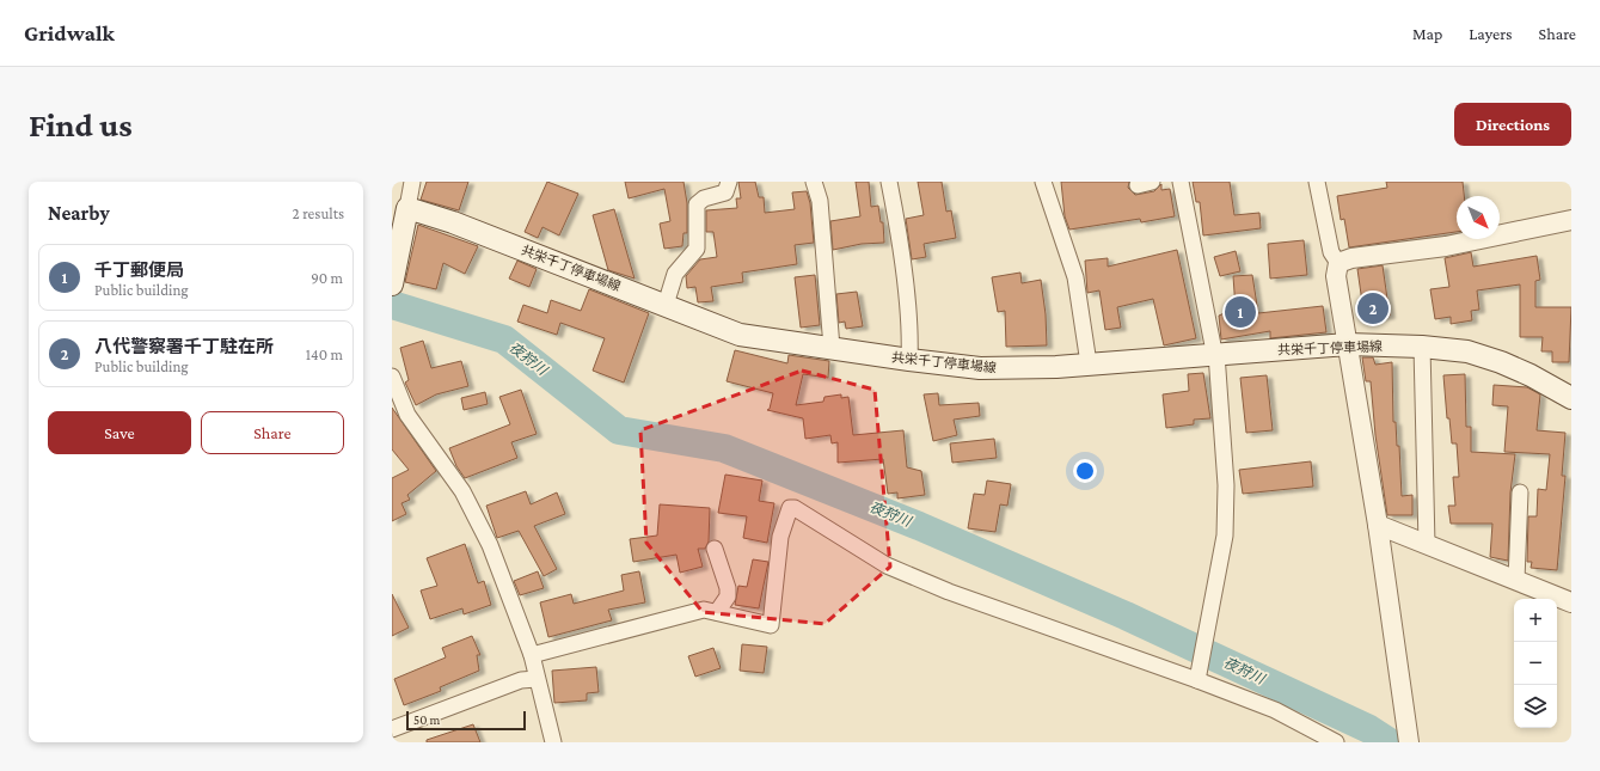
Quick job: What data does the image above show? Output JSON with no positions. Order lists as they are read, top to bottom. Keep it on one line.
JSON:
{"streets":{"main road":["共栄千丁停車場線"]},"water":["夜狩川"],"scale_bar":"50 m","north":"bottom right","page":{"header":"Gridwalk","nav":["Map","Layers","Share"],"buttons":["Directions",["Save","Share"]],"title":"Find us","heading":["Nearby","2 results"],"list":[{"mark":"1","name":"千丁郵便局","note":"Public building","value":"90 m"},{"mark":"2","name":"八代警察署千丁駐在所","note":"Public building","value":"140 m"}],"pins":["2","1"],"map_buttons":["+","−"],"scale":"50 m"}}
